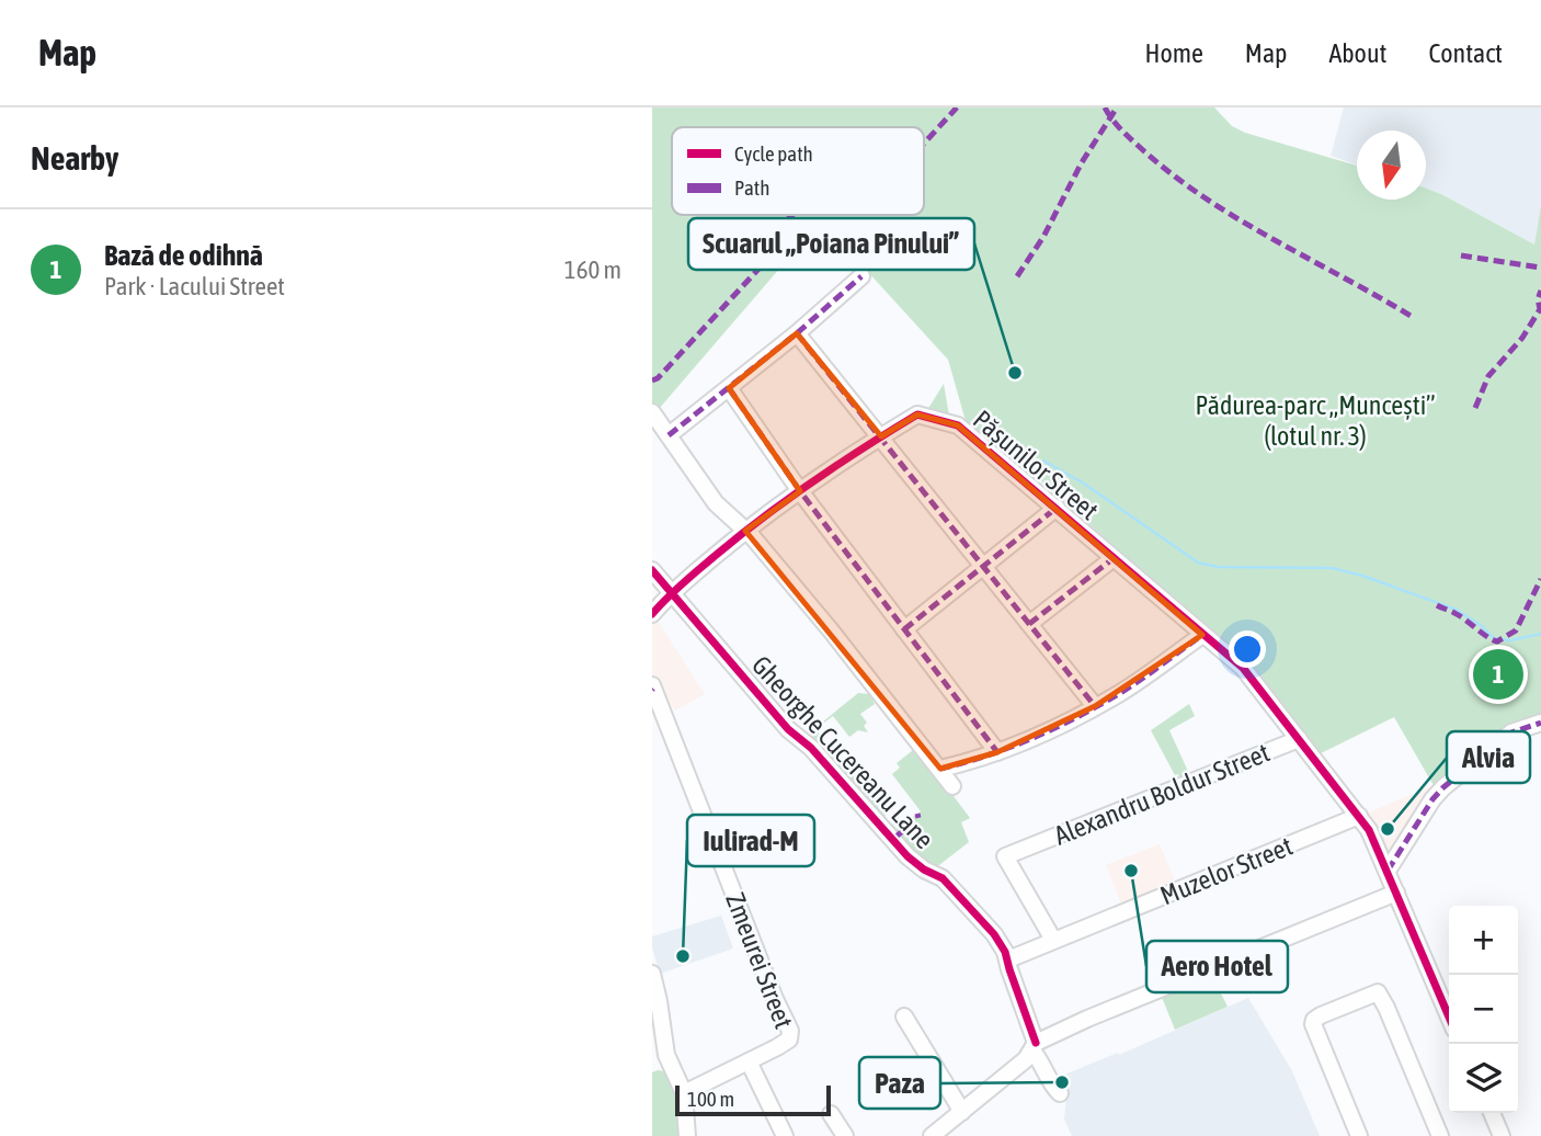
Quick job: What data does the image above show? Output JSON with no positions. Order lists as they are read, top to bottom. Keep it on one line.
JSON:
{"streets":{"street":["Pășunilor Street","Gheorghe Cucereanu Lane","Alexandru Boldur Street","Muzelor Street","Zmeurei Street"]},"crossings":[["Pășunilor Street","Gheorghe Cucereanu Lane"],["Pășunilor Street","Alexandru Boldur Street"],["Pășunilor Street","Muzelor Street"],["Gheorghe Cucereanu Lane","Muzelor Street"],["Alexandru Boldur Street","Muzelor Street"]],"parks":["Pădurea-parc „Muncești” (lotul nr. 3)"],"places":["Scuarul „Poiana Pinului”","Alvia","Aero Hotel","Iulirad-M","Paza"],"legend":["Cycle path","Path"],"scale_bar":"100 m","north":"bottom","page":{"header":"Map","nav":["Home","Map","About","Contact"],"heading":"Nearby","list":[{"mark":"1","name":"Bază de odihnă","note":"Park · Lacului Street","value":"160 m"}],"pins":"1","map_buttons":["+","−"],"scale":"100 m"}}
